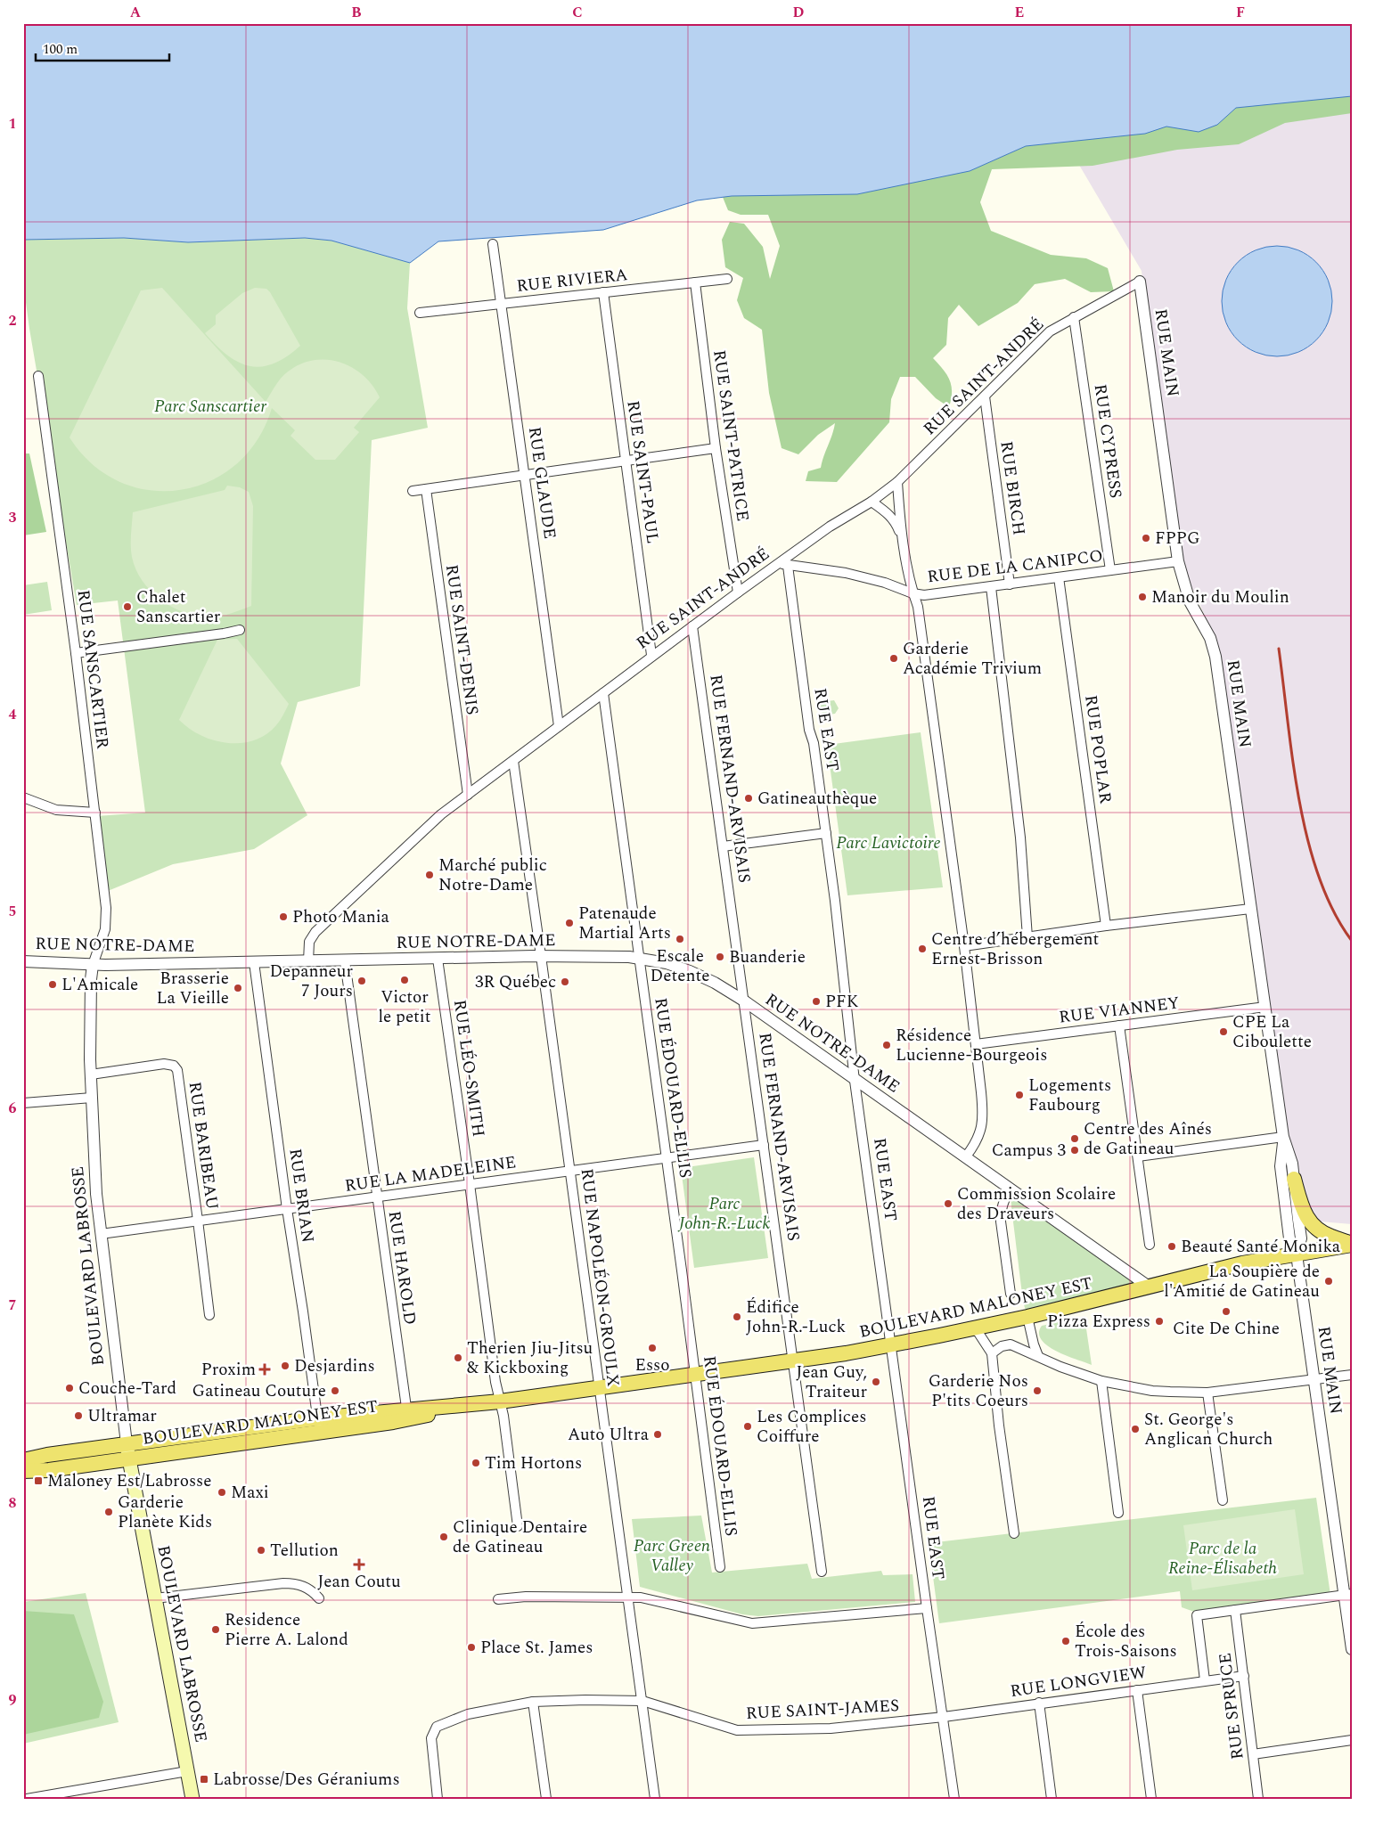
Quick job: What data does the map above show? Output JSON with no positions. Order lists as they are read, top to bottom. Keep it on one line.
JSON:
{"streets":{"main road":["BOULEVARD LABROSSE","BOULEVARD MALONEY EST"],"street":["RUE RIVIERA","RUE MAIN","RUE SAINT-ANDRÉ","RUE SAINT-PATRICE","RUE CYPRESS","RUE SAINT-PAUL","RUE GLAUDE","RUE BIRCH","RUE DE LA CANIPCO","RUE SAINT-DENIS","RUE SANSCARTIER","RUE EAST","RUE POPLAR","RUE FERNAND-ARVISAIS","RUE NOTRE-DAME","RUE VIANNEY","RUE LÉO-SMITH","RUE ÉDOUARD-ELLIS","RUE BARIBEAU","RUE LA MADELEINE","RUE BRIAN","RUE HAROLD","RUE NAPOLÉON-GROULX","RUE LONGVIEW","RUE SPRUCE","RUE SAINT-JAMES"]},"crossings":[["RUE RIVIERA","RUE SAINT-PATRICE"],["RUE RIVIERA","RUE SAINT-PAUL"],["RUE RIVIERA","RUE GLAUDE"],["RUE MAIN","RUE SAINT-ANDRÉ"],["RUE MAIN","RUE DE LA CANIPCO"],["RUE MAIN","RUE VIANNEY"],["RUE MAIN","BOULEVARD MALONEY EST"],["RUE SAINT-ANDRÉ","RUE SAINT-PATRICE"],["RUE SAINT-ANDRÉ","RUE CYPRESS"],["RUE SAINT-ANDRÉ","RUE SAINT-PAUL"],["RUE SAINT-ANDRÉ","RUE GLAUDE"],["RUE SAINT-ANDRÉ","RUE BIRCH"],["RUE SAINT-ANDRÉ","RUE DE LA CANIPCO"],["RUE SAINT-ANDRÉ","RUE SAINT-DENIS"],["RUE SAINT-ANDRÉ","RUE EAST"],["RUE SAINT-ANDRÉ","RUE FERNAND-ARVISAIS"],["RUE SAINT-ANDRÉ","RUE NOTRE-DAME"],["RUE SAINT-ANDRÉ","RUE ÉDOUARD-ELLIS"],["RUE SAINT-ANDRÉ","RUE NAPOLÉON-GROULX"],["RUE CYPRESS","RUE DE LA CANIPCO"],["RUE BIRCH","RUE DE LA CANIPCO"],["RUE DE LA CANIPCO","RUE EAST"],["RUE DE LA CANIPCO","RUE POPLAR"],["RUE SANSCARTIER","RUE NOTRE-DAME"],["RUE SANSCARTIER","BOULEVARD LABROSSE"],["RUE EAST","RUE NOTRE-DAME"],["RUE EAST","BOULEVARD MALONEY EST"],["RUE EAST","RUE LONGVIEW"],["RUE EAST","RUE SAINT-JAMES"],["RUE FERNAND-ARVISAIS","RUE NOTRE-DAME"],["RUE FERNAND-ARVISAIS","RUE LA MADELEINE"],["RUE FERNAND-ARVISAIS","BOULEVARD MALONEY EST"],["RUE NOTRE-DAME","RUE LÉO-SMITH"],["RUE NOTRE-DAME","RUE ÉDOUARD-ELLIS"],["RUE NOTRE-DAME","RUE BRIAN"],["RUE NOTRE-DAME","BOULEVARD LABROSSE"],["RUE NOTRE-DAME","RUE HAROLD"],["RUE NOTRE-DAME","RUE NAPOLÉON-GROULX"],["RUE NOTRE-DAME","BOULEVARD MALONEY EST"],["RUE LÉO-SMITH","RUE LA MADELEINE"],["RUE LÉO-SMITH","BOULEVARD MALONEY EST"],["RUE ÉDOUARD-ELLIS","RUE LA MADELEINE"],["RUE ÉDOUARD-ELLIS","BOULEVARD MALONEY EST"],["RUE BARIBEAU","RUE LA MADELEINE"],["RUE BARIBEAU","BOULEVARD LABROSSE"],["RUE LA MADELEINE","RUE BRIAN"],["RUE LA MADELEINE","BOULEVARD LABROSSE"],["RUE LA MADELEINE","RUE HAROLD"],["RUE LA MADELEINE","RUE NAPOLÉON-GROULX"],["RUE BRIAN","BOULEVARD MALONEY EST"],["BOULEVARD LABROSSE","BOULEVARD MALONEY EST"],["RUE HAROLD","BOULEVARD MALONEY EST"],["RUE NAPOLÉON-GROULX","BOULEVARD MALONEY EST"],["RUE NAPOLÉON-GROULX","RUE SAINT-JAMES"],["RUE LONGVIEW","RUE SPRUCE"],["RUE LONGVIEW","RUE SAINT-JAMES"]],"parks":["Parc Sanscartier","Parc Lavictoire","Parc John-R.-Luck","Parc Green Valley","Parc de la Reine-Élisabeth"],"places":{"other":["FPPG","Manoir du Moulin","Chalet Sanscartier","Garderie Académie Trivium","Gatineauthèque","Marché public Notre-Dame","Photo Mania","Patenaude Martial Arts","Escale Detente","Centre d’hébergement Ernest-Brisson","Buanderie","Victor le petit","Depanneur 7 Jours","3R Québec","L'Amicale","Brasserie La Vieille","PFK","CPE La Ciboulette","Résidence Lucienne-Bourgeois","Logements Faubourg","Centre des Aînés de Gatineau","Campus 3","Commission Scolaire des Draveurs","Beauté Santé Monika","La Soupière de l'Amitié de Gatineau","Cite De Chine","Édifice John-R.-Luck","Pizza Express","Esso","Therien Jiu-Jitsu & Kickboxing","Desjardins","Jean Guy, Traiteur","Couche-Tard","Gatineau Couture","Garderie Nos P'tits Coeurs","Ultramar","Les Complices Coiffure","St. George's Anglican Church","Auto Ultra","Tim Hortons","Maxi","Garderie Planète Kids","Clinique Dentaire de Gatineau","Tellution","Residence Pierre A. Lalond","École des Trois-Saisons","Place St. James"],"health":["Proxim","Jean Coutu"],"transit":["Maloney Est/Labrosse","Labrosse/Des Géraniums"]},"scale_bar":"100 m","grid":{"columns":["A","B","C","D","E","F"],"rows":["1","2","3","4","5","6","7","8","9"]}}
